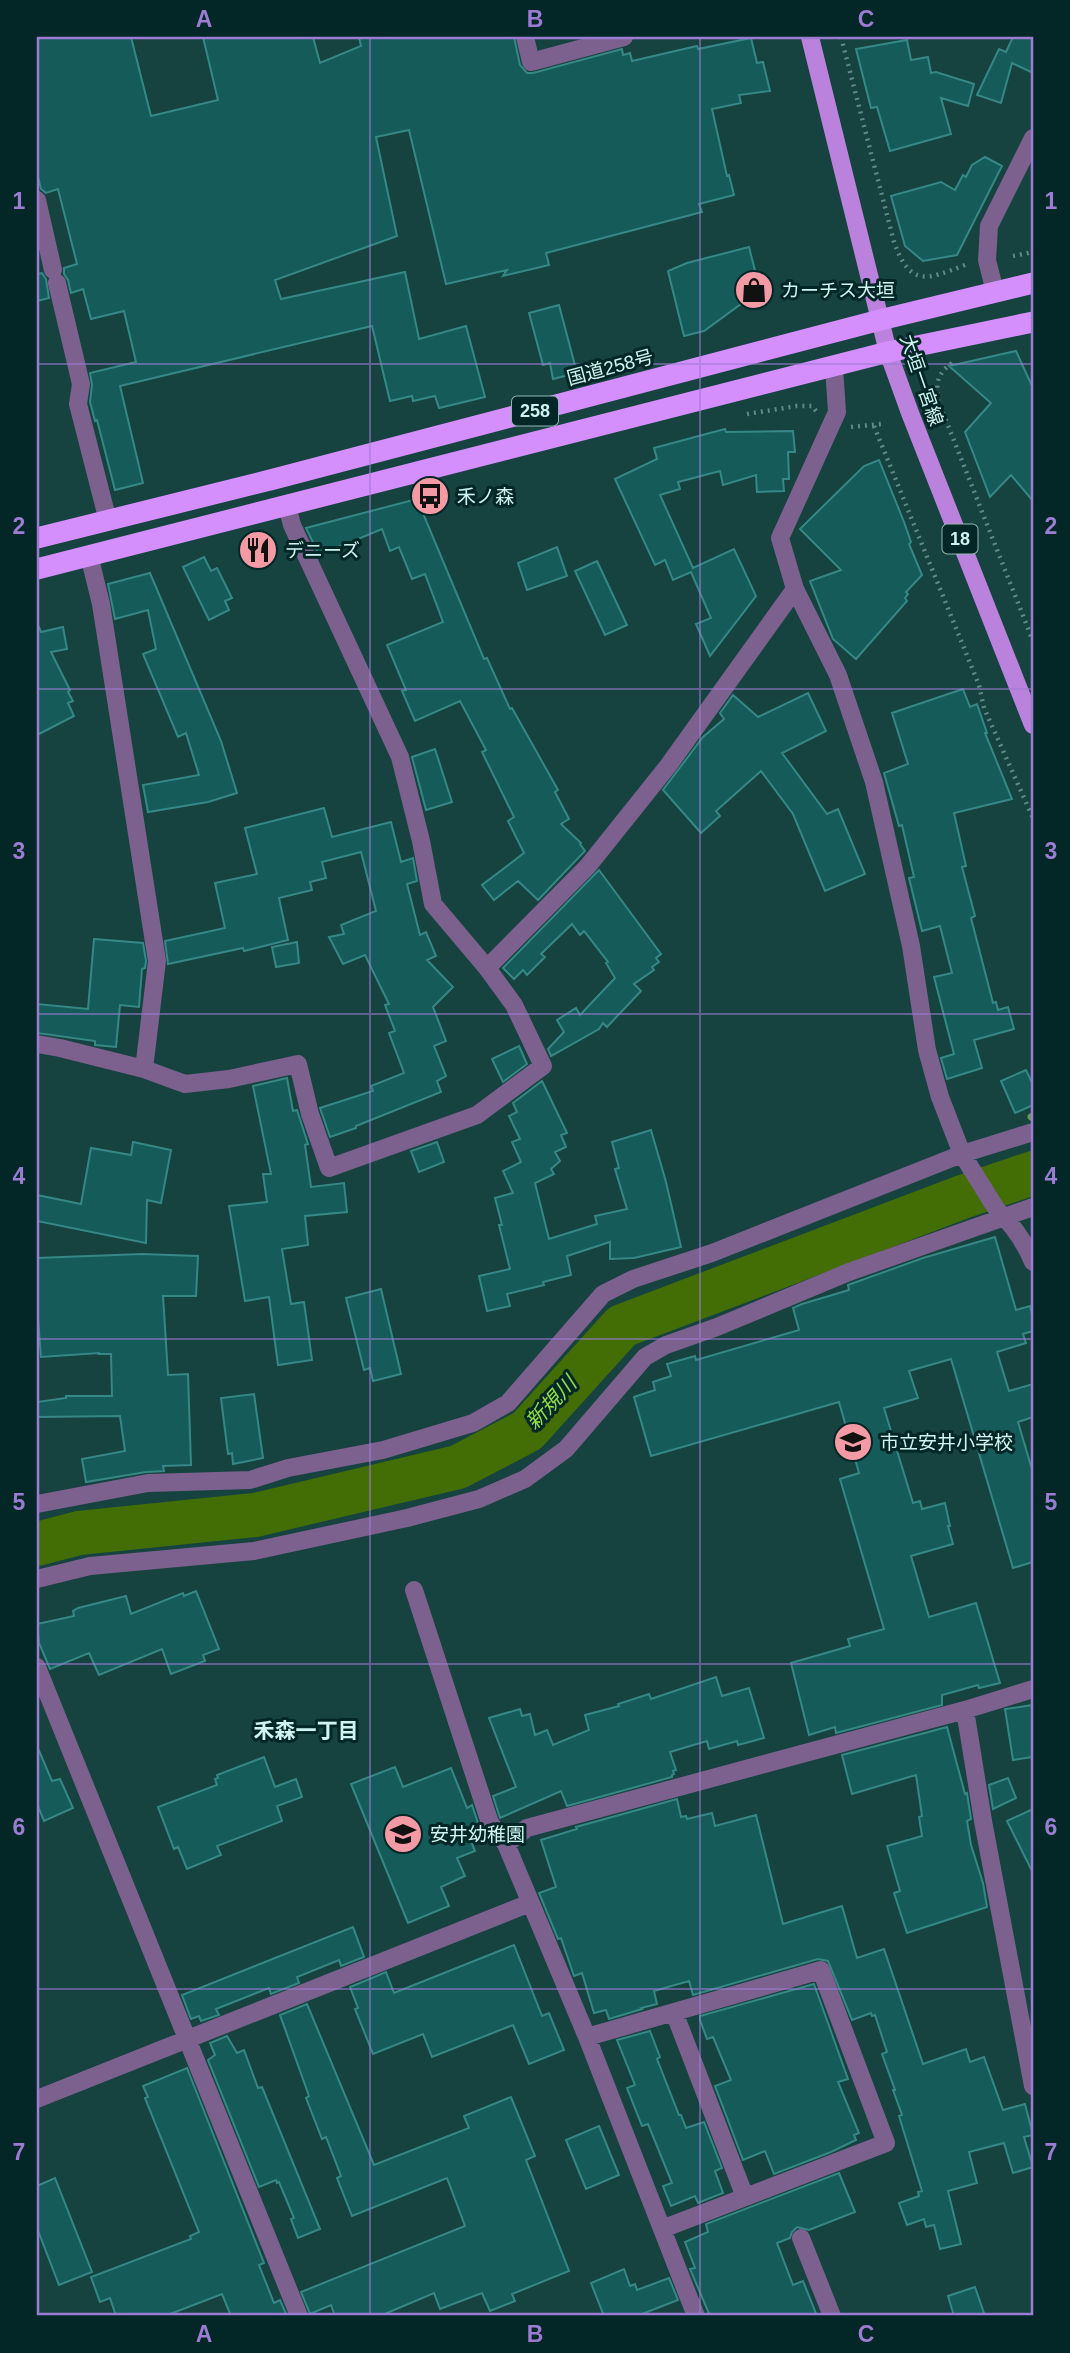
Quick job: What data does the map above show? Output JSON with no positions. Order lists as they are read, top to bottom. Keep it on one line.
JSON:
{"streets":{"highway":["国道258号","258"],"main road":["大垣一宮線","18"]},"crossings":[["国道258号","大垣一宮線"],["大垣一宮線","258"]],"districts":["禾森一丁目"],"water":["新規川"],"places":{"shop":["カーチス大垣"],"bus stop":["禾ノ森"],"restaurant":["デニーズ"],"school or university":["市立安井小学校","安井幼稚園"]},"grid":{"columns":["A","B","C"],"rows":["1","2","3","4","5","6","7"]}}
